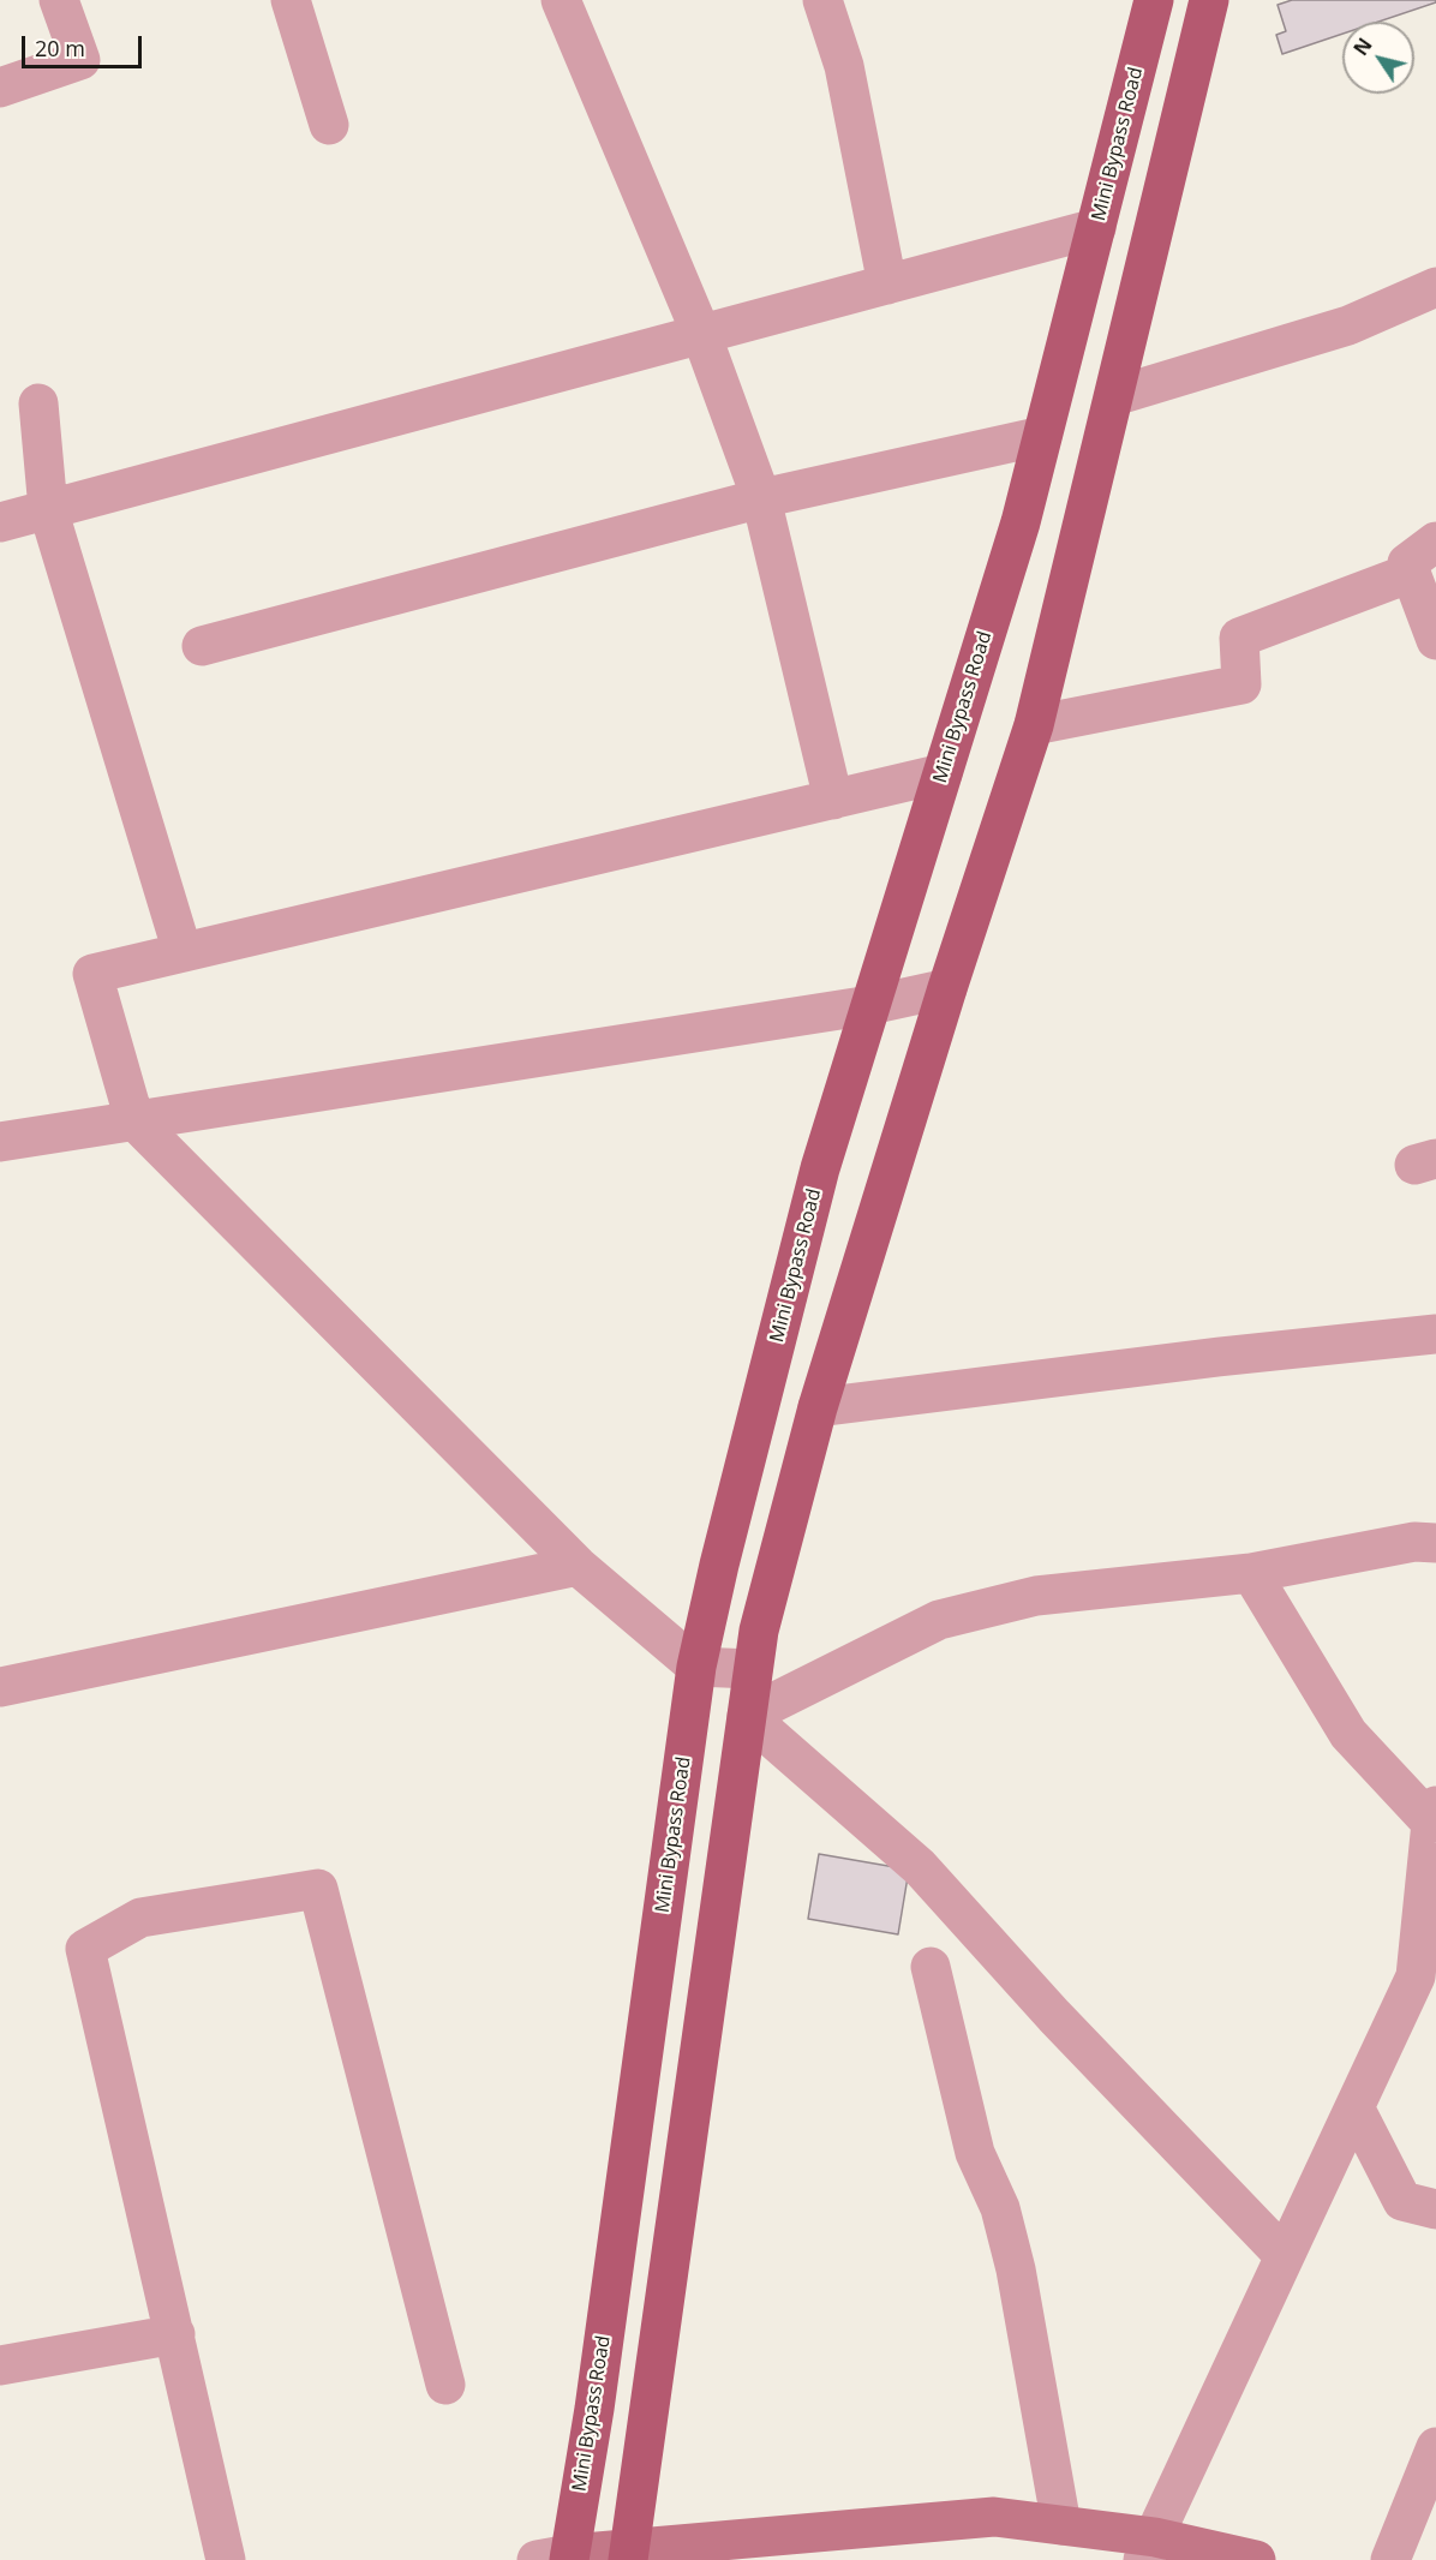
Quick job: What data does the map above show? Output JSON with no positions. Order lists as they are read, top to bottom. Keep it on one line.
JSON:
{"streets":{"main road":["Mini Bypass Road"]},"scale_bar":"20 m","north":"top left"}
